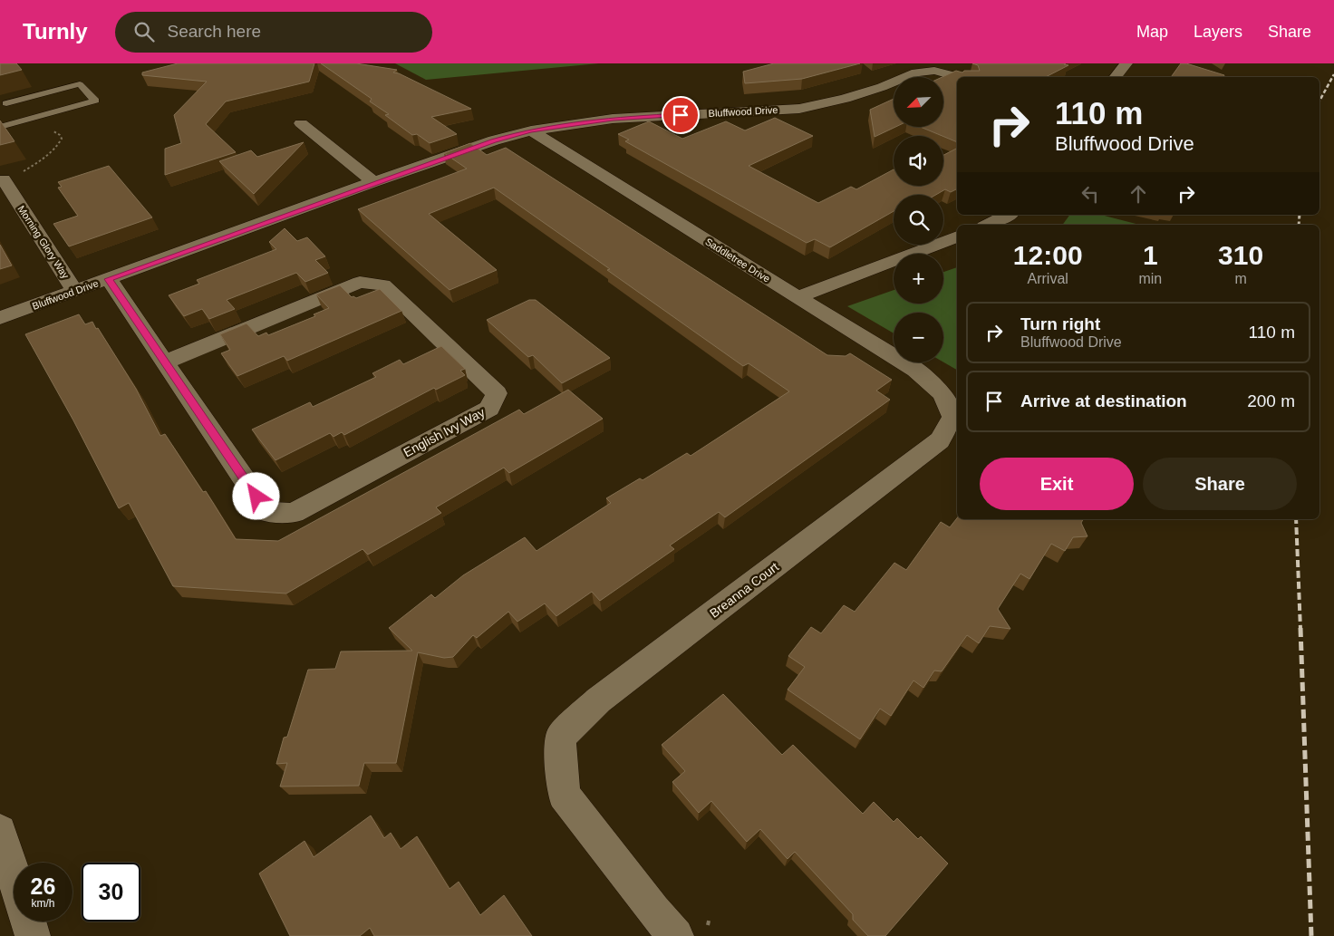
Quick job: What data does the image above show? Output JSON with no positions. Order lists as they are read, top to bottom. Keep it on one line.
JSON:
{"streets":{"street":["Bluffwood Drive","Morning Glory Way","Saddletree Drive","English Ivy Way","Breanna Court"]},"crossings":[["Bluffwood Drive","Morning Glory Way"],["Bluffwood Drive","Saddletree Drive"],["Bluffwood Drive","English Ivy Way"],["Saddletree Drive","Breanna Court"]],"north":"bottom left","page":{"header":"Turnly","search":"Search here","nav":["Map","Layers","Share"],"map_buttons":["+","−"],"turn":["110 m","Bluffwood Drive"],"eta":["12:00","Arrival","1","min","310","m"],"list":[{"name":"Turn right","note":"Bluffwood Drive","value":"110 m"},{"name":"Arrive at destination","value":"200 m"}],"buttons":["Exit","Share"],"speed":"26 km/h","limit":"30"}}
